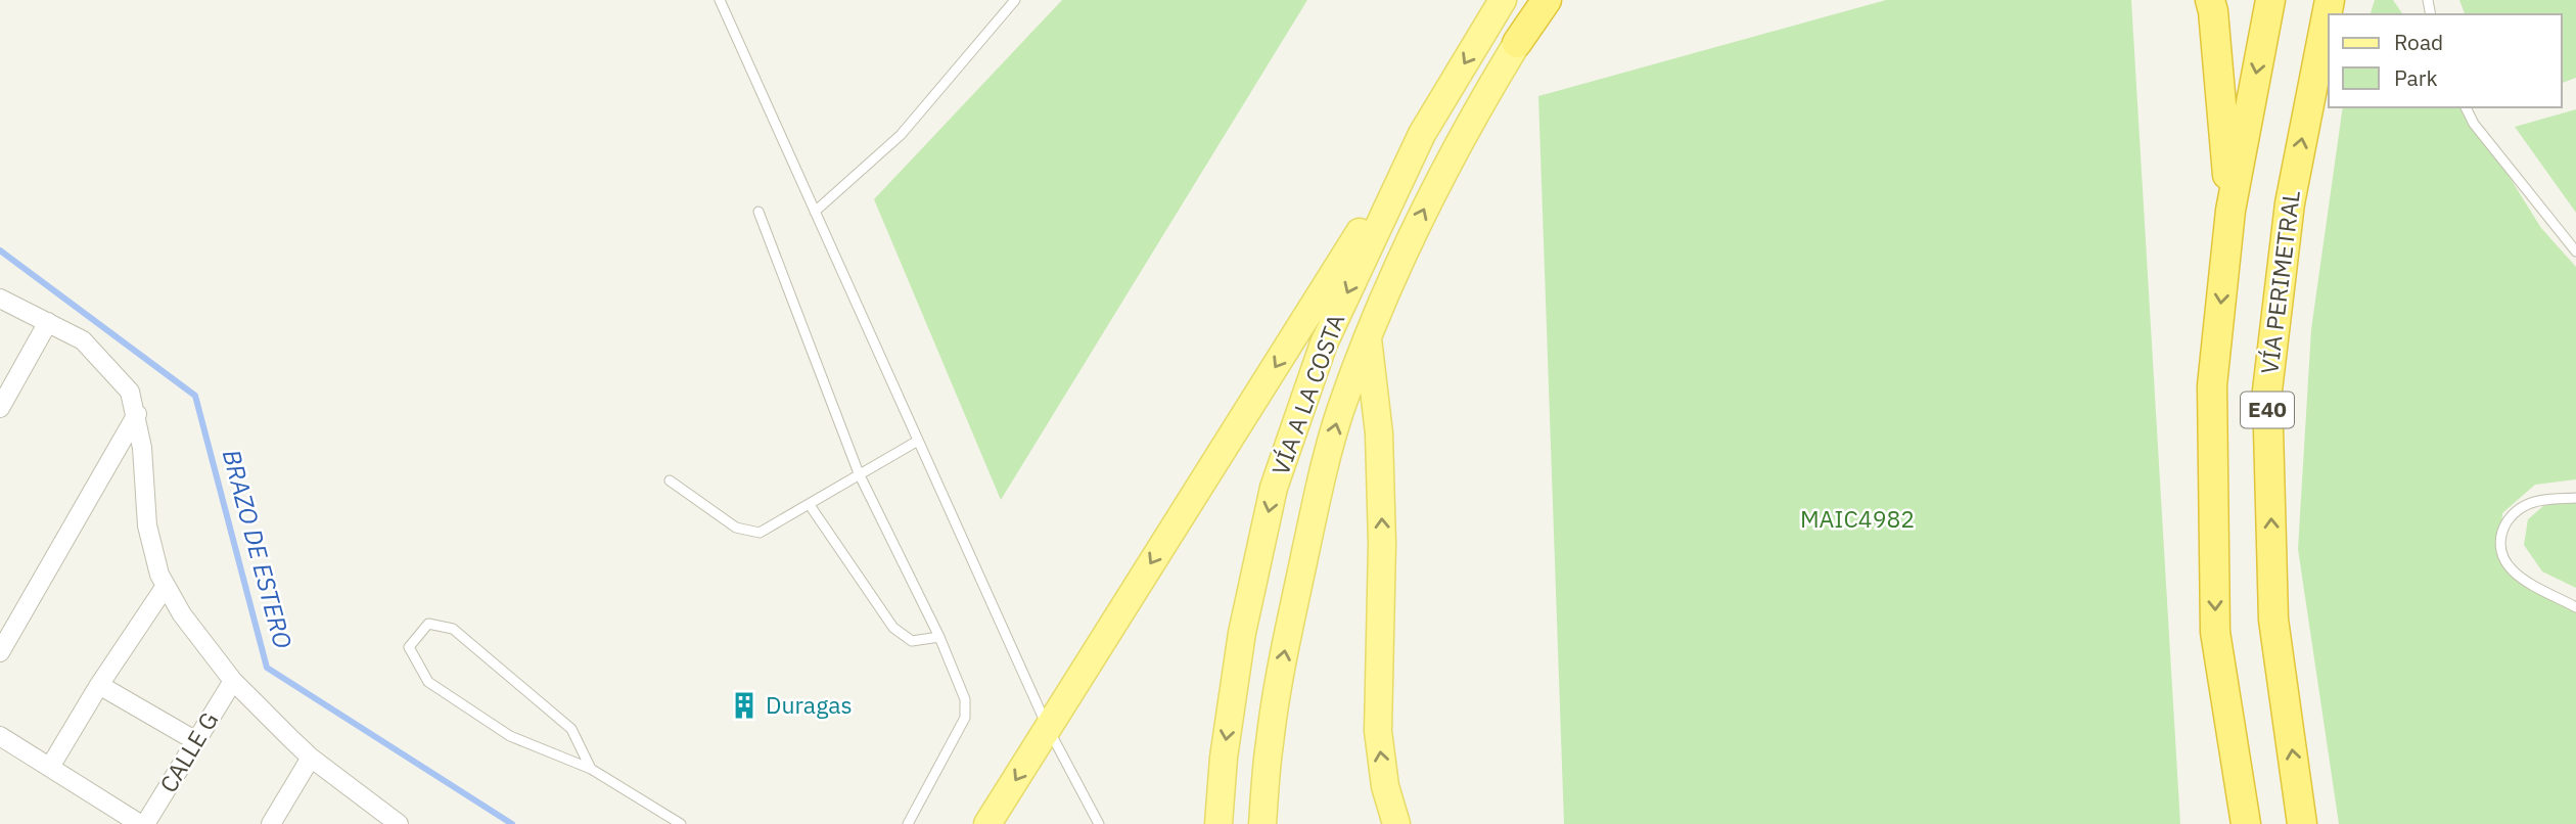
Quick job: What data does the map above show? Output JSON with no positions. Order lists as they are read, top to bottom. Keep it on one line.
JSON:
{"streets":{"highway":["VÍA PERIMETRAL","E40"],"main road":["VÍA A LA COSTA"],"street":["CALLE G"]},"water":["BRAZO DE ESTERO"],"parks":["MAIC4982"],"places":{"building":["Duragas"]},"legend":["Road","Park"]}
